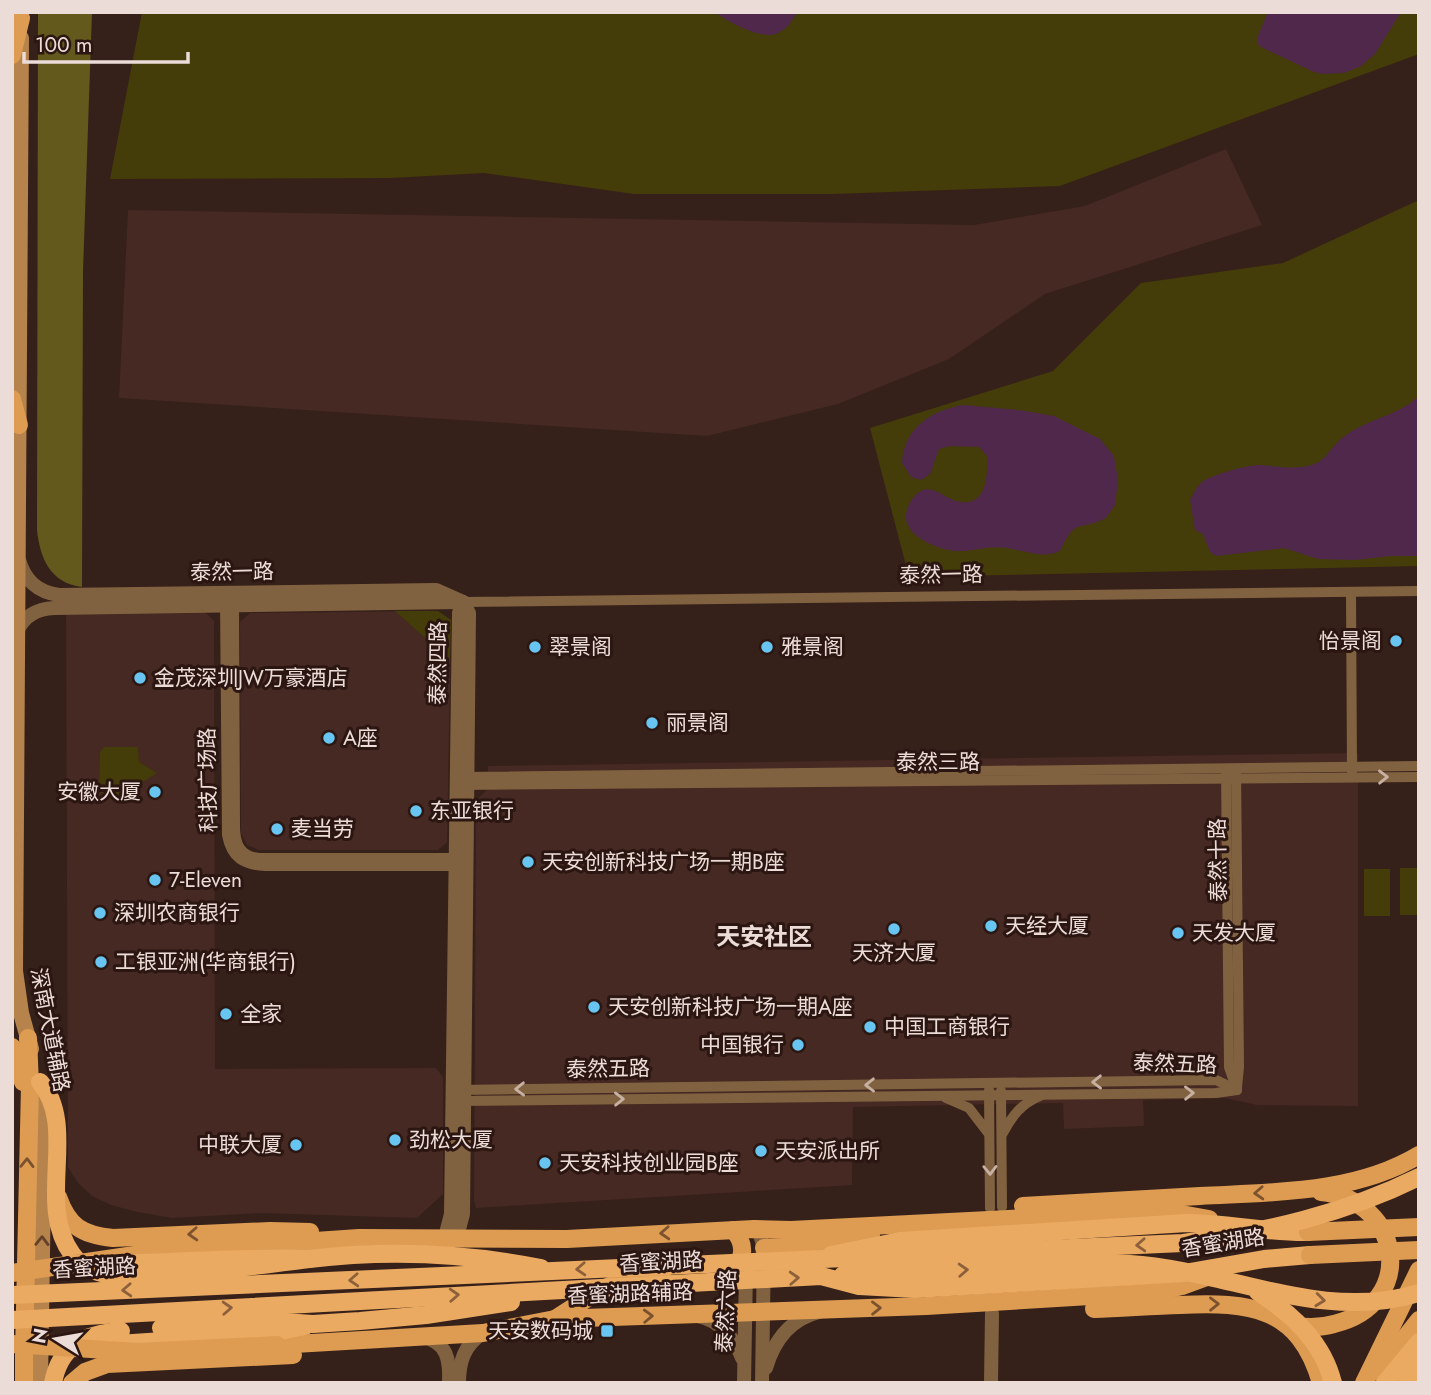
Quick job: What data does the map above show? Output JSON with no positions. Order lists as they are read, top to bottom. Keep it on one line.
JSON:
{"streets":{"highway":["香蜜湖路"],"main road":["深南大道辅路","香蜜湖路辅路"],"street":["泰然一路","泰然四路","泰然三路","科技广场路","泰然十路","泰然五路","泰然六路"]},"crossings":[["泰然一路","泰然四路"],["泰然一路","科技广场路"],["泰然一路","深南大道辅路"],["泰然四路","泰然三路"],["泰然四路","科技广场路"],["泰然四路","泰然五路"],["泰然三路","泰然十路"],["泰然十路","泰然五路"],["香蜜湖路","香蜜湖路辅路"],["香蜜湖路辅路","泰然六路"]],"districts":["天安社区"],"places":{"other":["怡景阁","翠景阁","雅景阁","金茂深圳JW万豪酒店","丽景阁","A座","安徽大厦","东亚银行","麦当劳","天安创新科技广场一期B座","7-Eleven","深圳农商银行","天经大厦","天济大厦","天发大厦","工银亚洲(华商银行)","天安创新科技广场一期A座","全家","中国工商银行","中国银行","劲松大厦","中联大厦","天安派出所","天安科技创业园B座"],"transit":["天安数码城"]},"scale_bar":"100 m","north":"left"}
